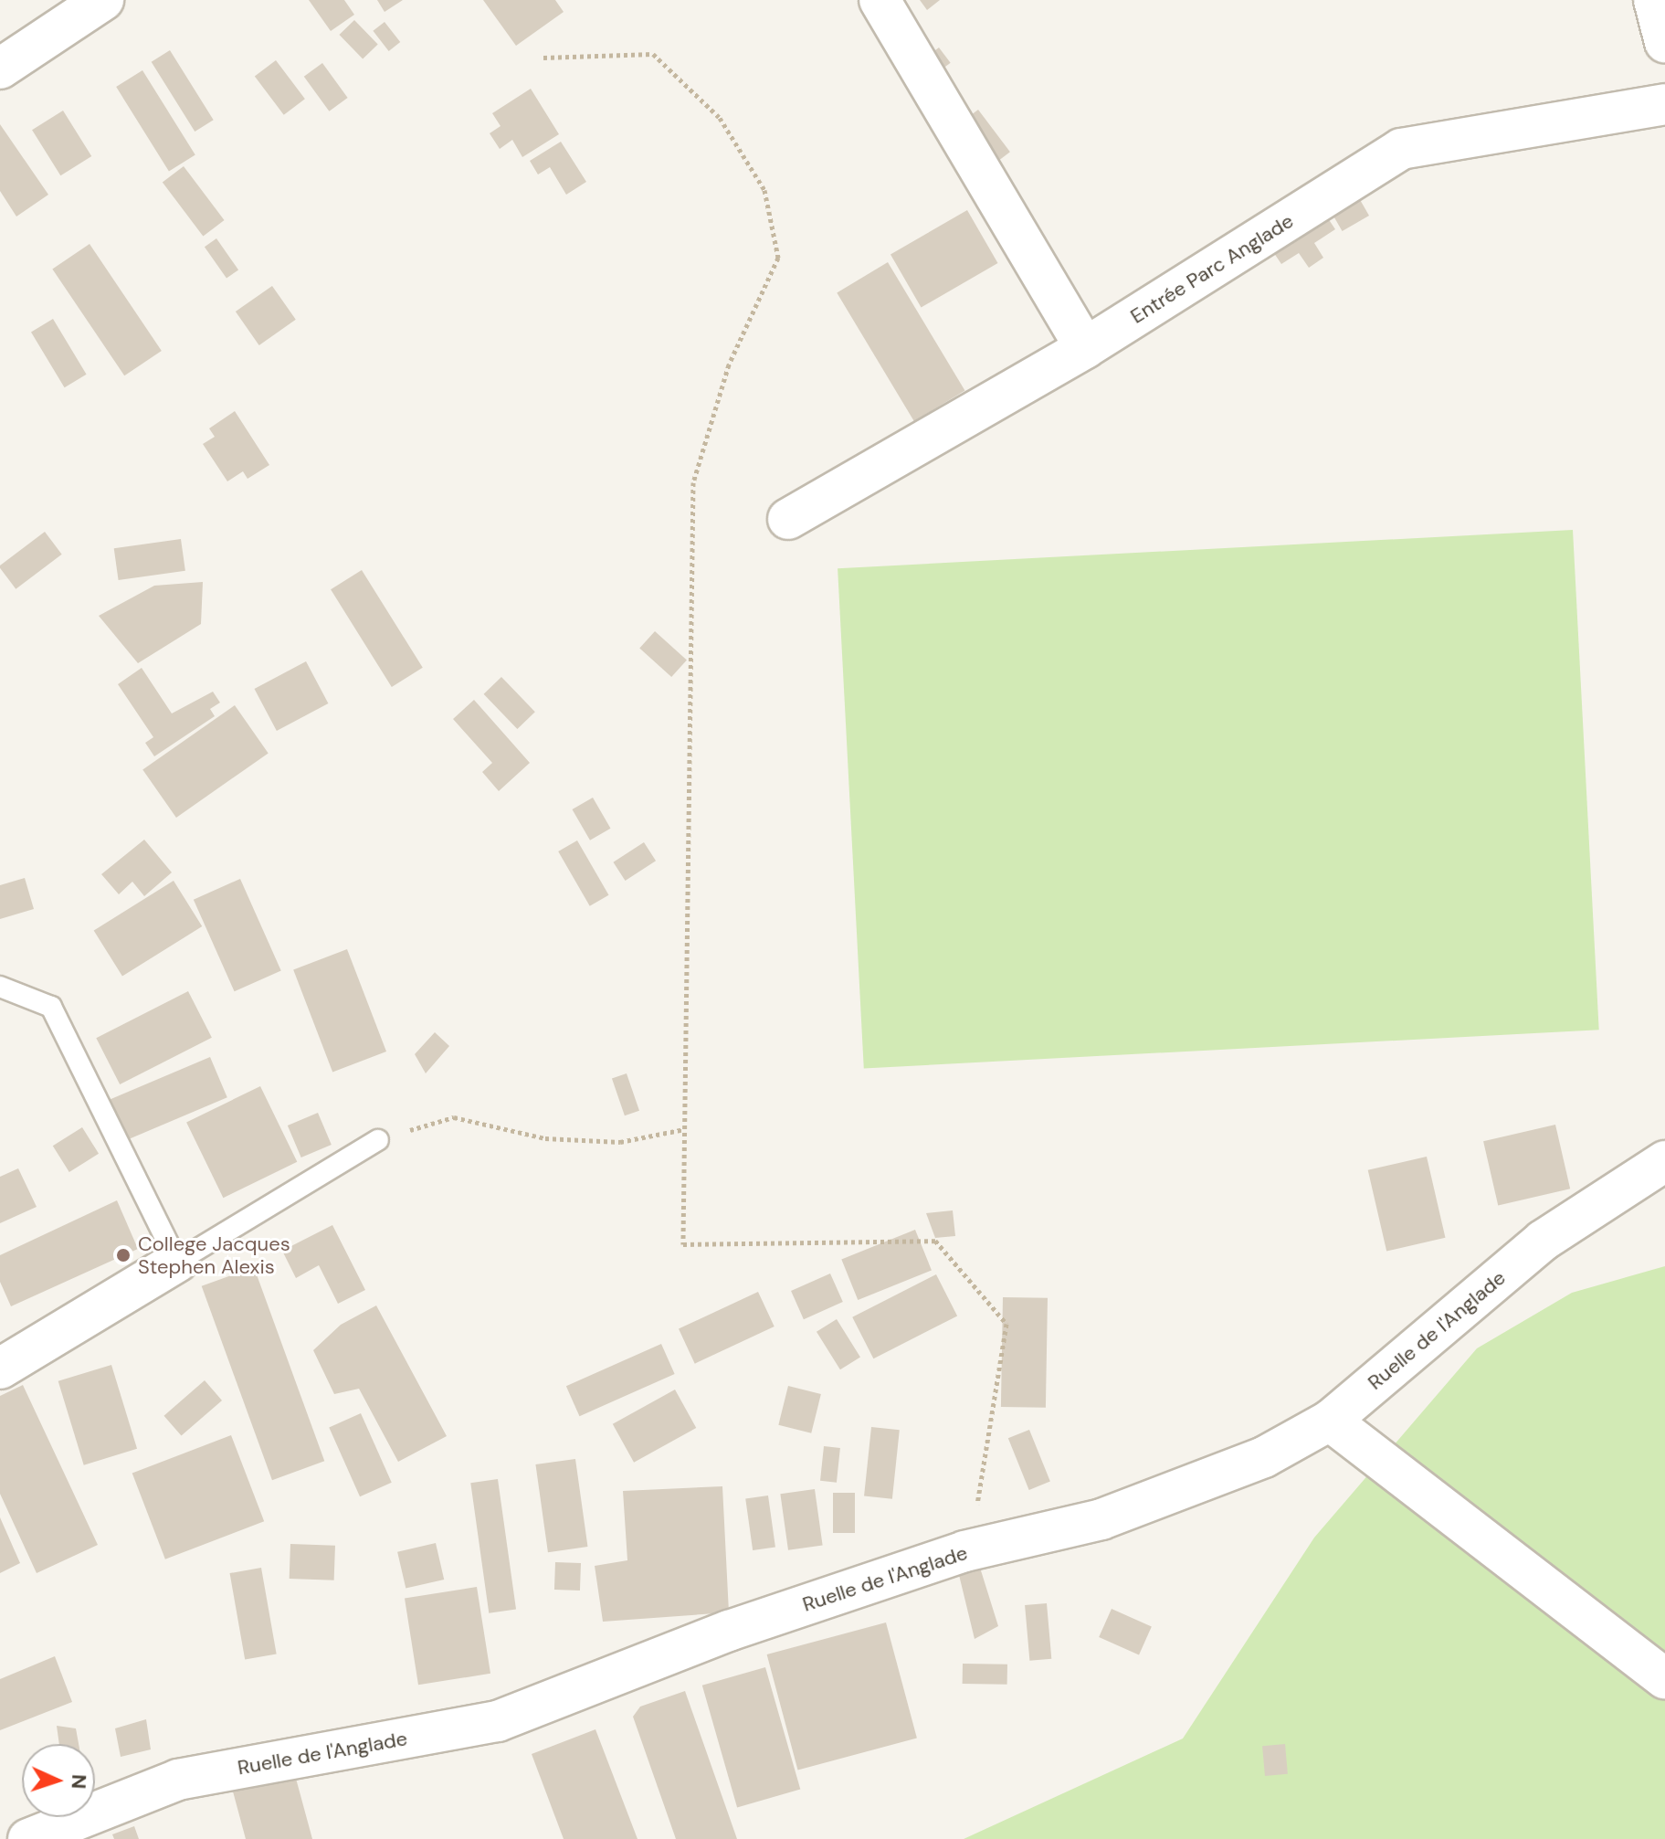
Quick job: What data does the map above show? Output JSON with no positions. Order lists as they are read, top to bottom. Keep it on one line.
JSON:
{"streets":{"street":["Entrée Parc Anglade","Ruelle de l'Anglade"]},"places":["College Jacques Stephen Alexis"],"north":"right"}
